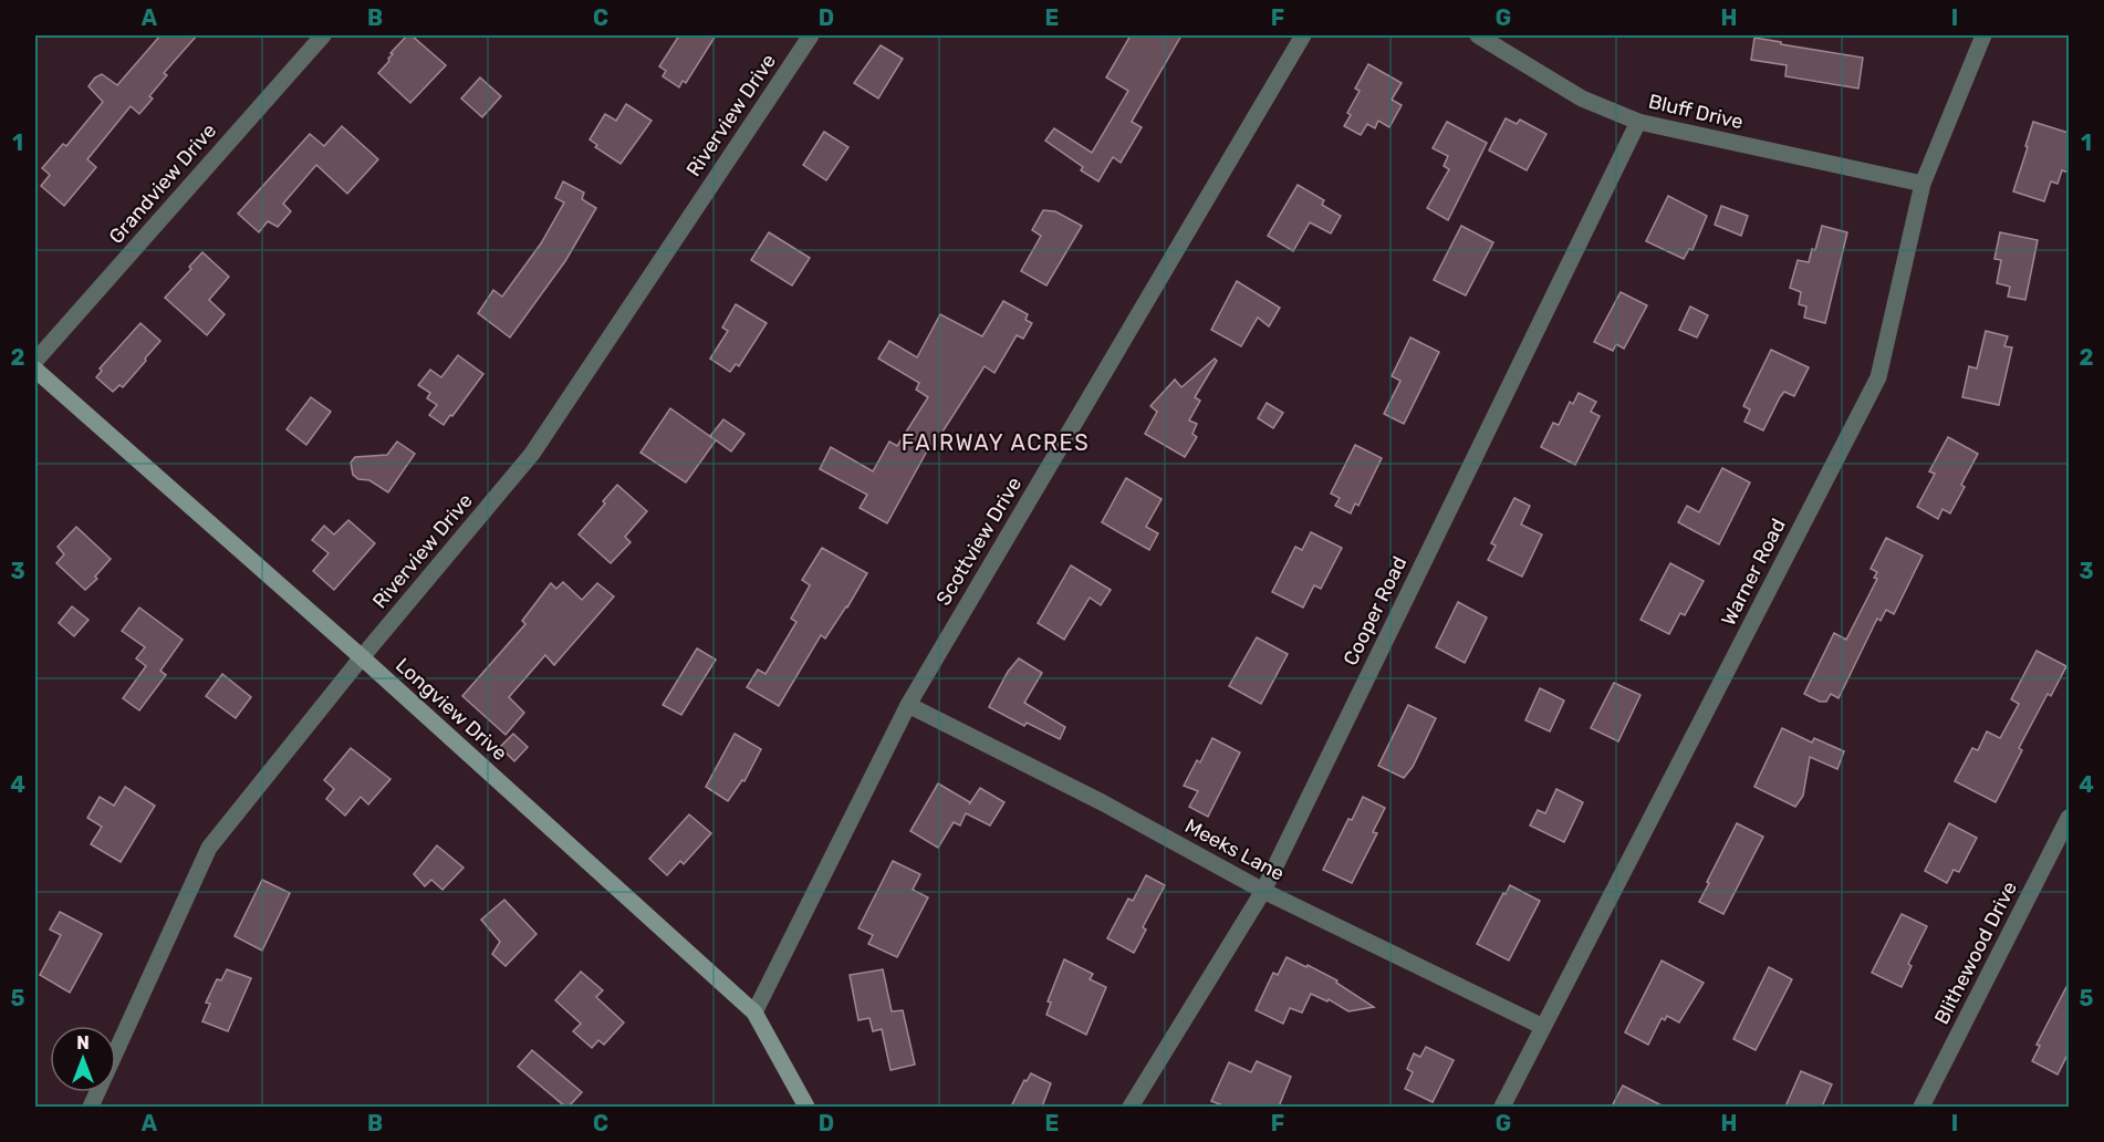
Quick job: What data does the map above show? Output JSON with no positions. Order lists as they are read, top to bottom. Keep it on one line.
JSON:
{"streets":{"street":["Bluff Drive","Riverview Drive","Grandview Drive","Scottview Drive","Warner Road","Cooper Road","Longview Drive","Meeks Lane","Blithewood Drive"]},"crossings":[["Bluff Drive","Warner Road"],["Bluff Drive","Cooper Road"],["Riverview Drive","Longview Drive"],["Scottview Drive","Longview Drive"],["Scottview Drive","Meeks Lane"],["Warner Road","Meeks Lane"],["Cooper Road","Meeks Lane"]],"districts":["FAIRWAY ACRES"],"north":"top","grid":{"columns":["A","B","C","D","E","F","G","H","I"],"rows":["1","2","3","4","5"]}}
